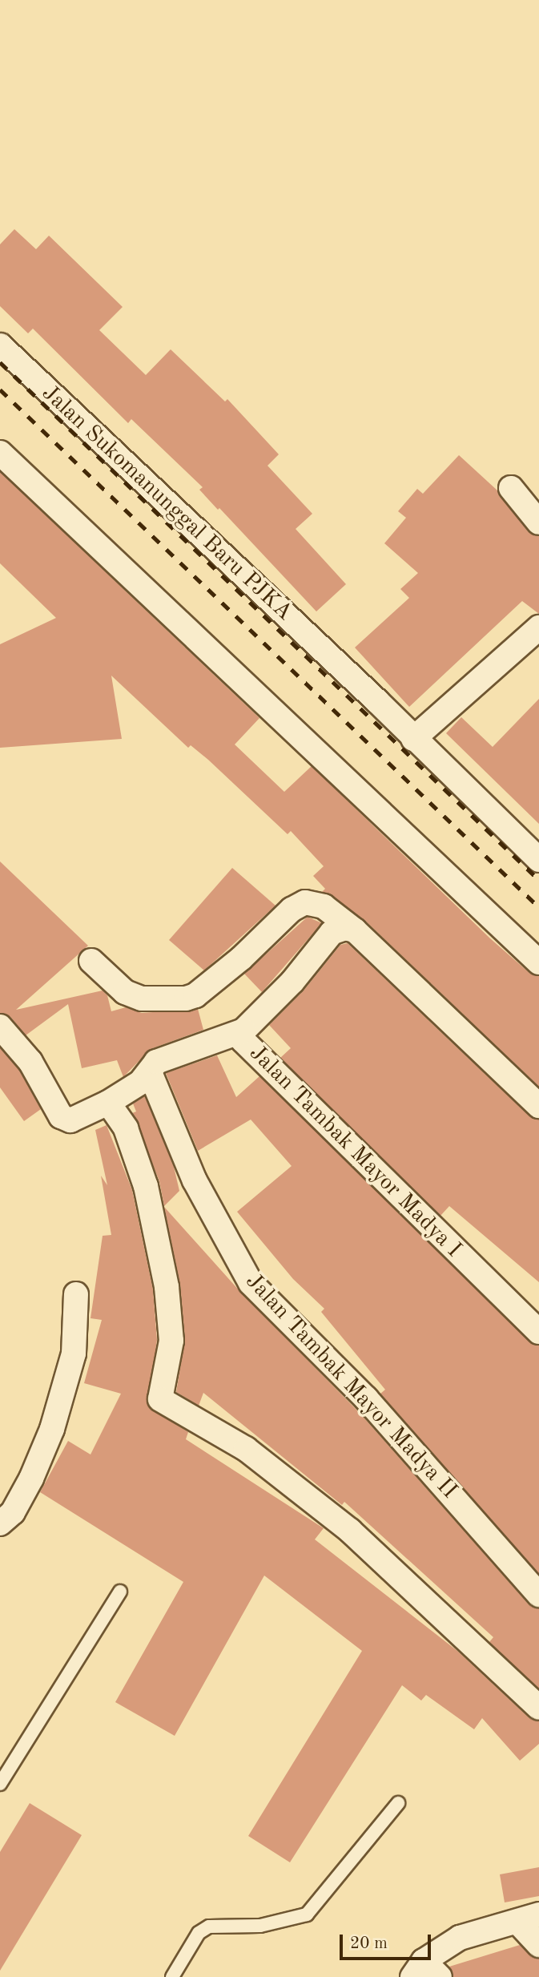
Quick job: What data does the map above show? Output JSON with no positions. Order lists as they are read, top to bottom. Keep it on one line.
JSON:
{"streets":{"street":["Jalan Sukomanunggal Baru PJKA","Jalan Tambak Mayor Madya I","Jalan Tambak Mayor Madya II"]},"scale_bar":"20 m"}
